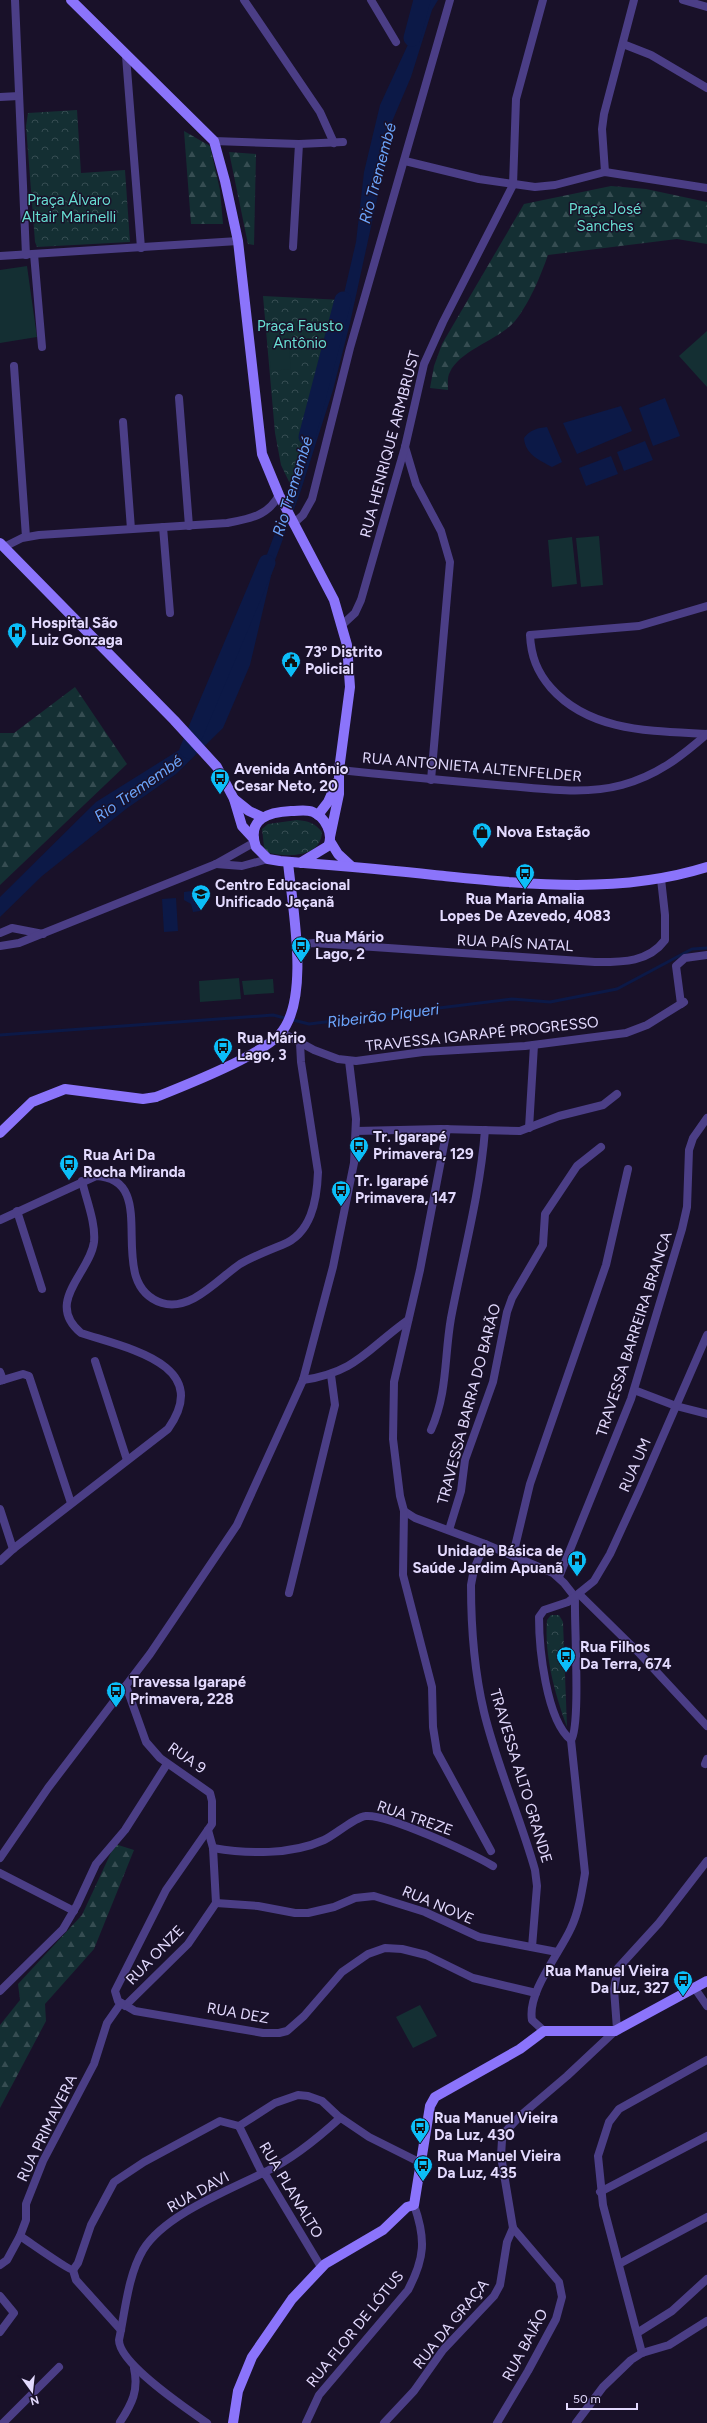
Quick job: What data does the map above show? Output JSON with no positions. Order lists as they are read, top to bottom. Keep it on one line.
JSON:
{"streets":{"street":["RUA HENRIQUE ARMBRUST","RUA ANTONIETA ALTENFELDER","RUA PAÍS NATAL","TRAVESSA IGARAPÉ PROGRESSO","TRAVESSA BARREIRA BRANCA","TRAVESSA BARRA DO BARÃO","RUA UM","RUA 9","TRAVESSA ALTO GRANDE","RUA TREZE","RUA NOVE","RUA ONZE","RUA DEZ","RUA PRIMAVERA","RUA PLANALTO","RUA DAVI","RUA DA GRAÇA","RUA FLOR DE LÓTUS","RUA BAIÃO"]},"crossings":[["TRAVESSA ALTO GRANDE","RUA NOVE"],["RUA NOVE","RUA ONZE"],["RUA ONZE","RUA DEZ"],["RUA ONZE","RUA PRIMAVERA"],["RUA DEZ","RUA PRIMAVERA"],["RUA PLANALTO","RUA DAVI"],["RUA DA GRAÇA","RUA BAIÃO"]],"water":["Rio Tremembé","Ribeirão Piqueri"],"parks":["Praça Álvaro Altair Marinelli","Praça José Sanches","Praça Fausto Antônio"],"places":{"hospital":["Hospital São Luiz Gonzaga","Unidade Básica de Saúde Jardim Apuanã"],"public building":["73º Distrito Policial"],"bus stop":["Avenida Antônio Cesar Neto, 20","Rua Maria Amalia Lopes De Azevedo, 4083","Rua Mário Lago, 2","Rua Mário Lago, 3","Tr. Igarapé Primavera, 129","Rua Ari Da Rocha Miranda","Tr. Igarapé Primavera, 147","Rua Filhos Da Terra, 674","Travessa Igarapé Primavera, 228","Rua Manuel Vieira Da Luz, 327","Rua Manuel Vieira Da Luz, 430","Rua Manuel Vieira Da Luz, 435"],"shop":["Nova Estação"],"school or university":["Centro Educacional Unificado Jaçanã"]},"scale_bar":"50 m","north":"bottom"}
